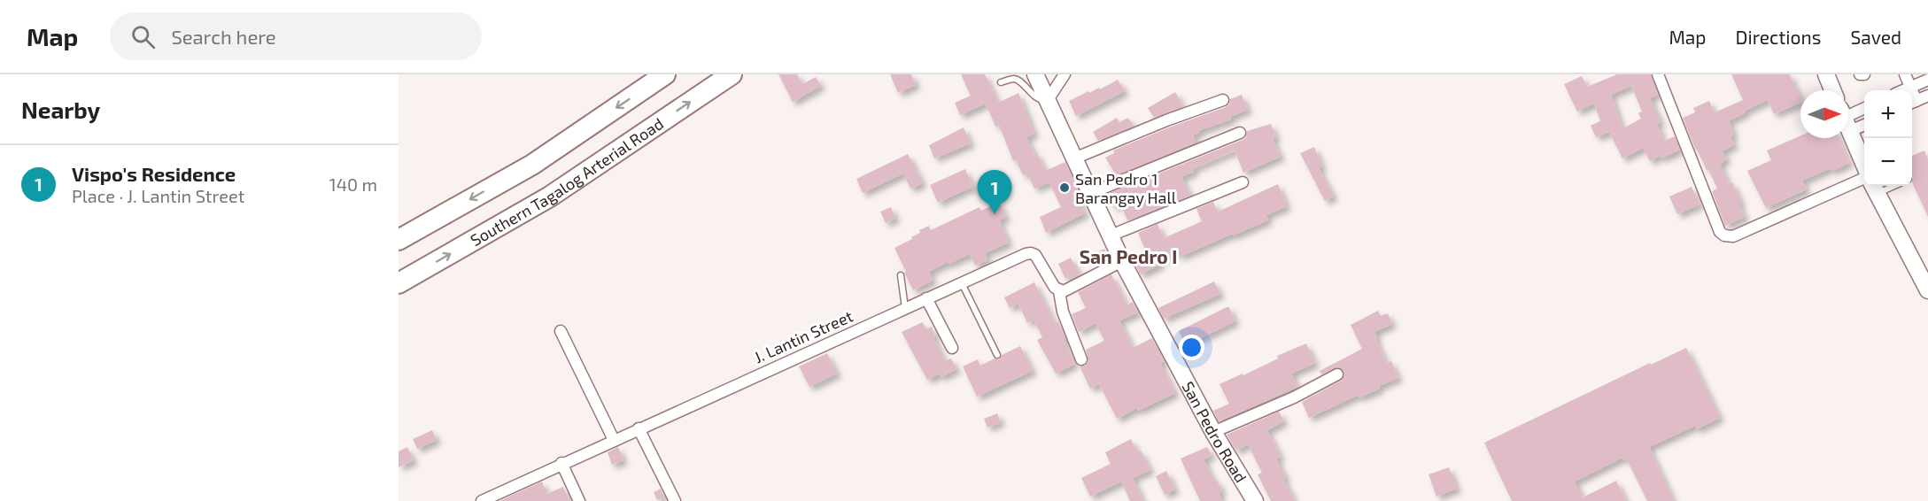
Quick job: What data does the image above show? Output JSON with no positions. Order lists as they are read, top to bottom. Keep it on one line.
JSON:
{"streets":{"highway":["Southern Tagalog Arterial Road"],"street":["J. Lantin Street","San Pedro Road"]},"districts":["San Pedro I"],"places":["San Pedro 1 Barangay Hall"],"north":"right","page":{"header":"Map","search":"Search here","nav":["Map","Directions","Saved"],"heading":"Nearby","map_buttons":["+","−"],"list":[{"mark":"1","name":"Vispo's Residence","note":"Place · J. Lantin Street","value":"140 m"}],"pins":"1"}}
